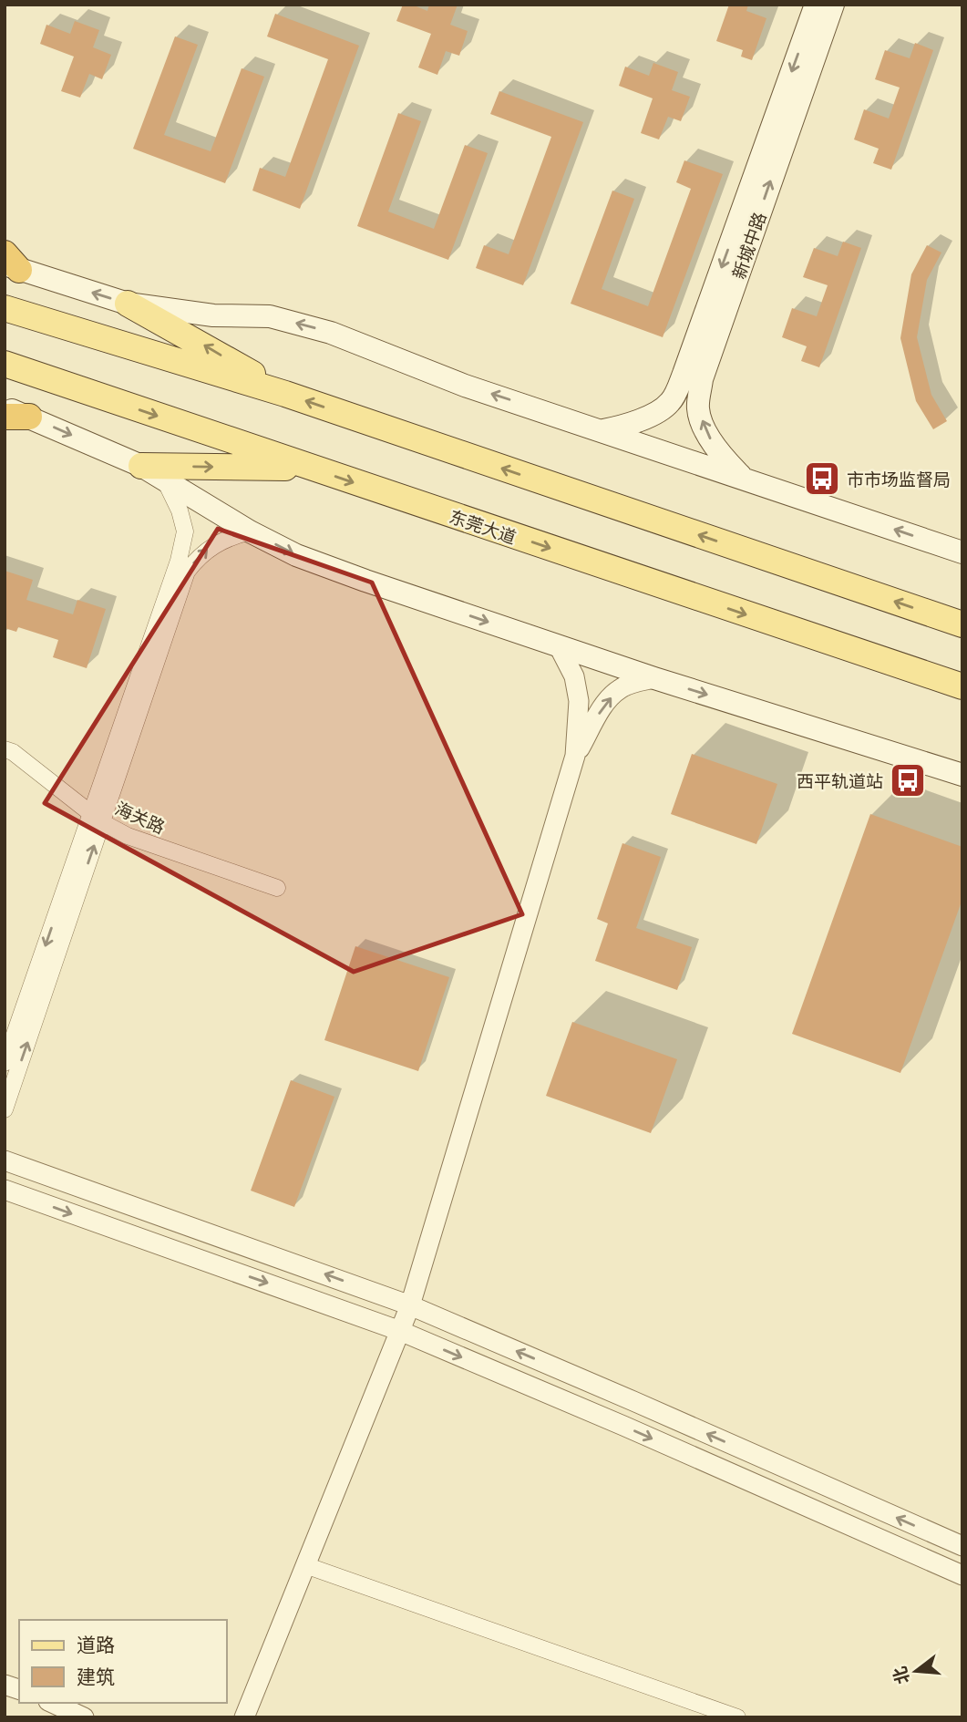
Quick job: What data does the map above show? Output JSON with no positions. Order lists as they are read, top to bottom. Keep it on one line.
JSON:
{"streets":{"main road":["新城中路","东莞大道"],"street":["海关路"]},"places":{"bus stop":["市市场监督局","西平轨道站"]},"legend":["道路","建筑"],"north":"left"}
